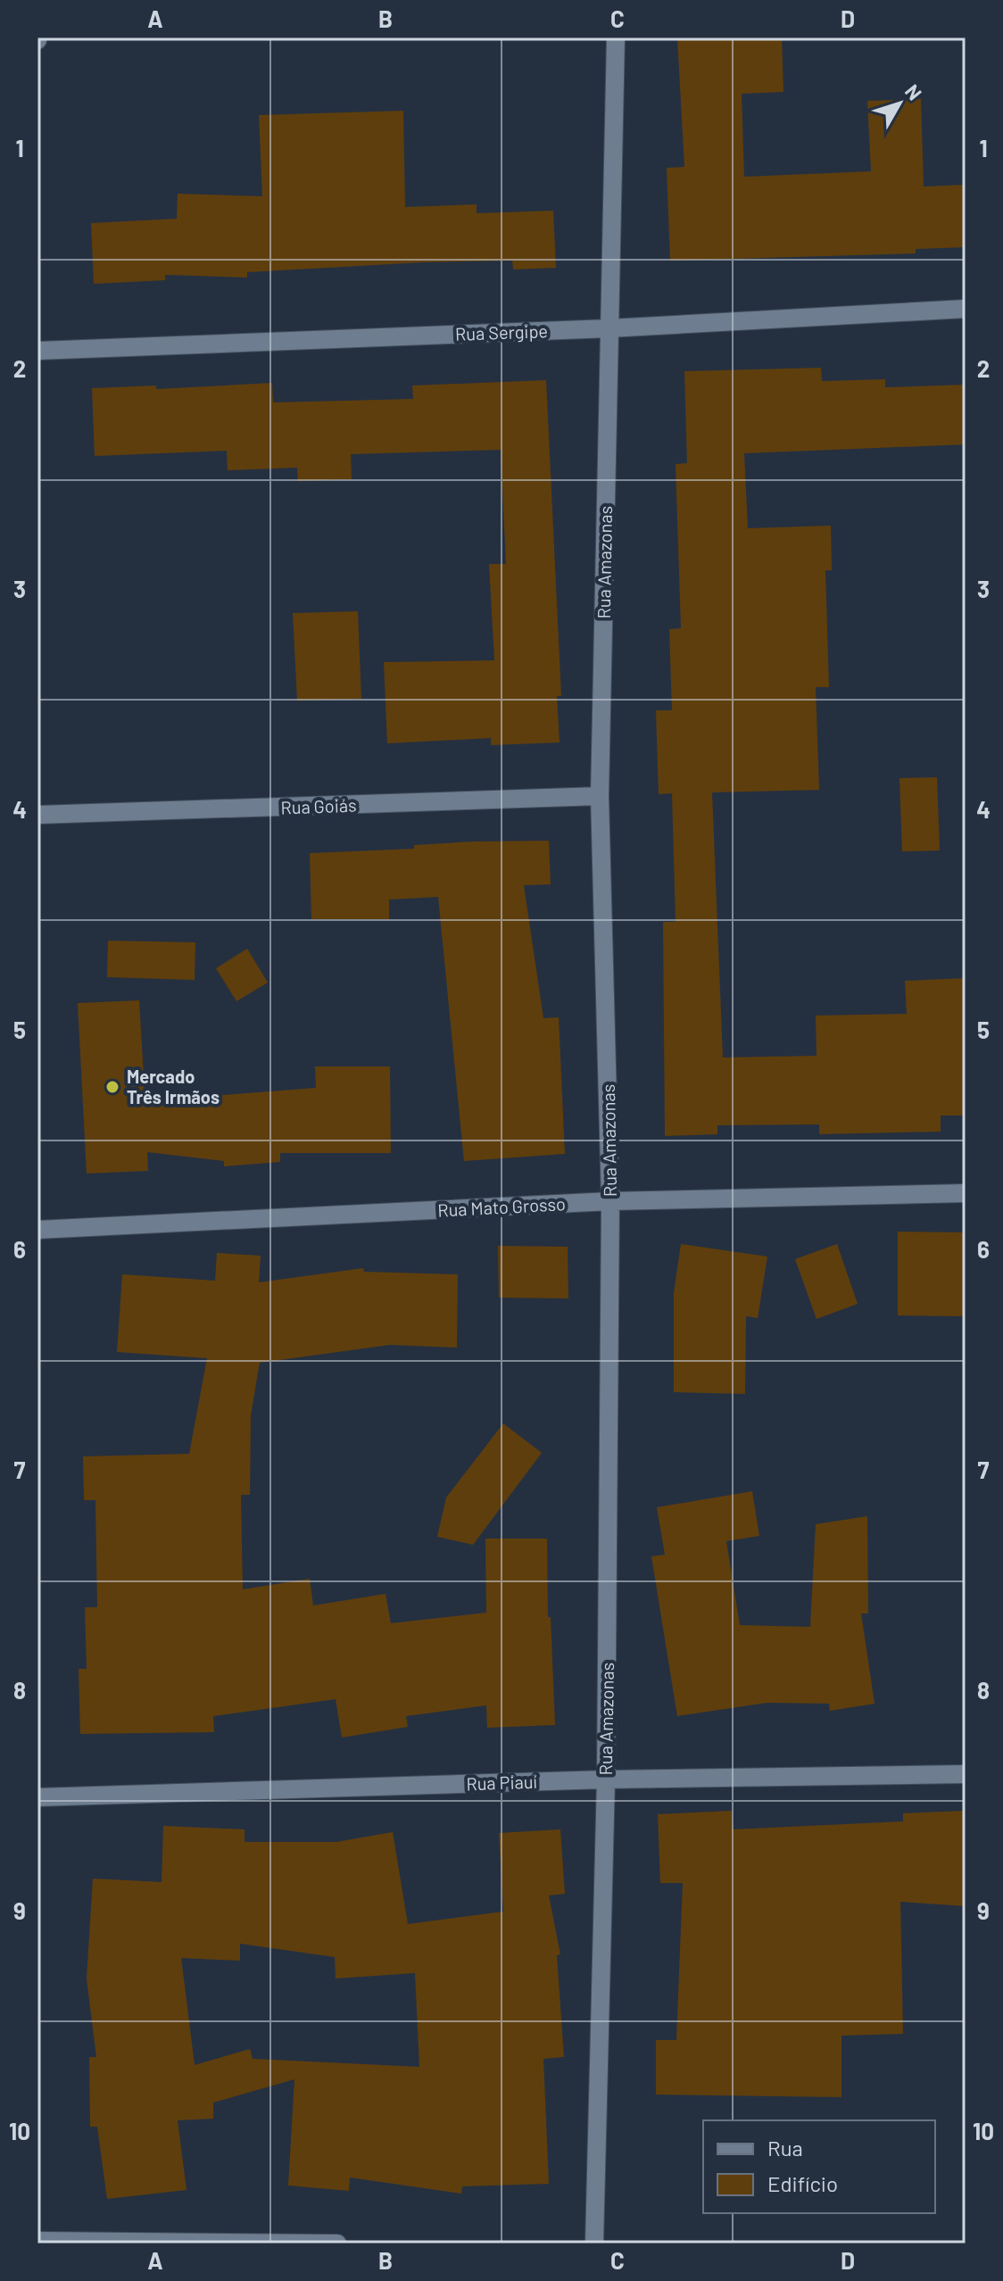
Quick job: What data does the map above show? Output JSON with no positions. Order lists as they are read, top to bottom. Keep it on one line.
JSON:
{"streets":{"street":["Rua Sergipe","Rua Amazonas","Rua Goiás","Rua Mato Grosso","Rua Piauí"]},"crossings":[["Rua Sergipe","Rua Amazonas"],["Rua Amazonas","Rua Goiás"],["Rua Amazonas","Rua Mato Grosso"],["Rua Amazonas","Rua Piauí"]],"places":["Mercado Três Irmãos"],"legend":["Rua","Edifício"],"north":"top right","grid":{"columns":["A","B","C","D"],"rows":["1","2","3","4","5","6","7","8","9","10"]}}
